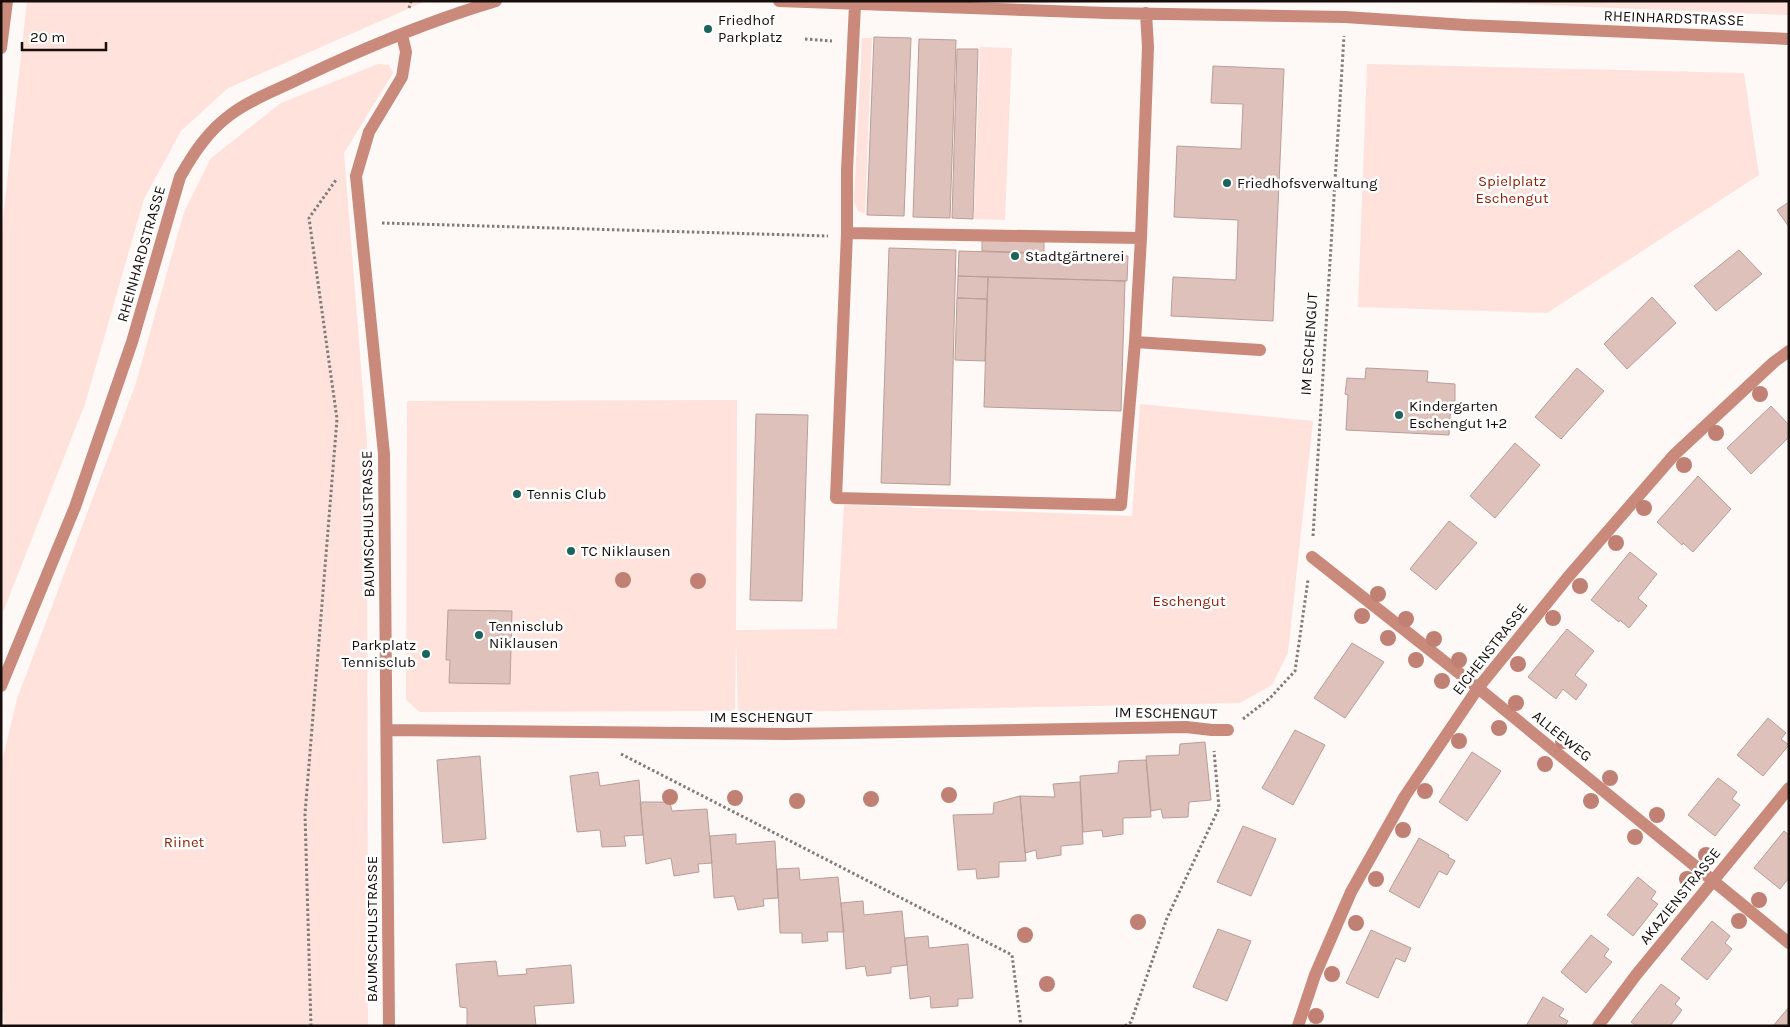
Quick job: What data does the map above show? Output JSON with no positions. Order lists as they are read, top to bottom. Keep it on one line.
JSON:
{"streets":{"street":["RHEINHARDSTRASSE","IM ESCHENGUT","BAUMSCHULSTRASSE","EICHENSTRASSE","ALLEEWEG","AKAZIENSTRASSE"]},"crossings":[["RHEINHARDSTRASSE","IM ESCHENGUT"],["RHEINHARDSTRASSE","BAUMSCHULSTRASSE"],["IM ESCHENGUT","BAUMSCHULSTRASSE"],["IM ESCHENGUT","ALLEEWEG"],["EICHENSTRASSE","ALLEEWEG"],["ALLEEWEG","AKAZIENSTRASSE"]],"parks":["Spielplatz Eschengut","Eschengut","Riinet"],"places":["Friedhof Parkplatz","Friedhofsverwaltung","Stadtgärtnerei","Kindergarten Eschengut 1+2","Tennis Club","TC Niklausen","Tennisclub Niklausen","Parkplatz Tennisclub"],"scale_bar":"20 m"}
